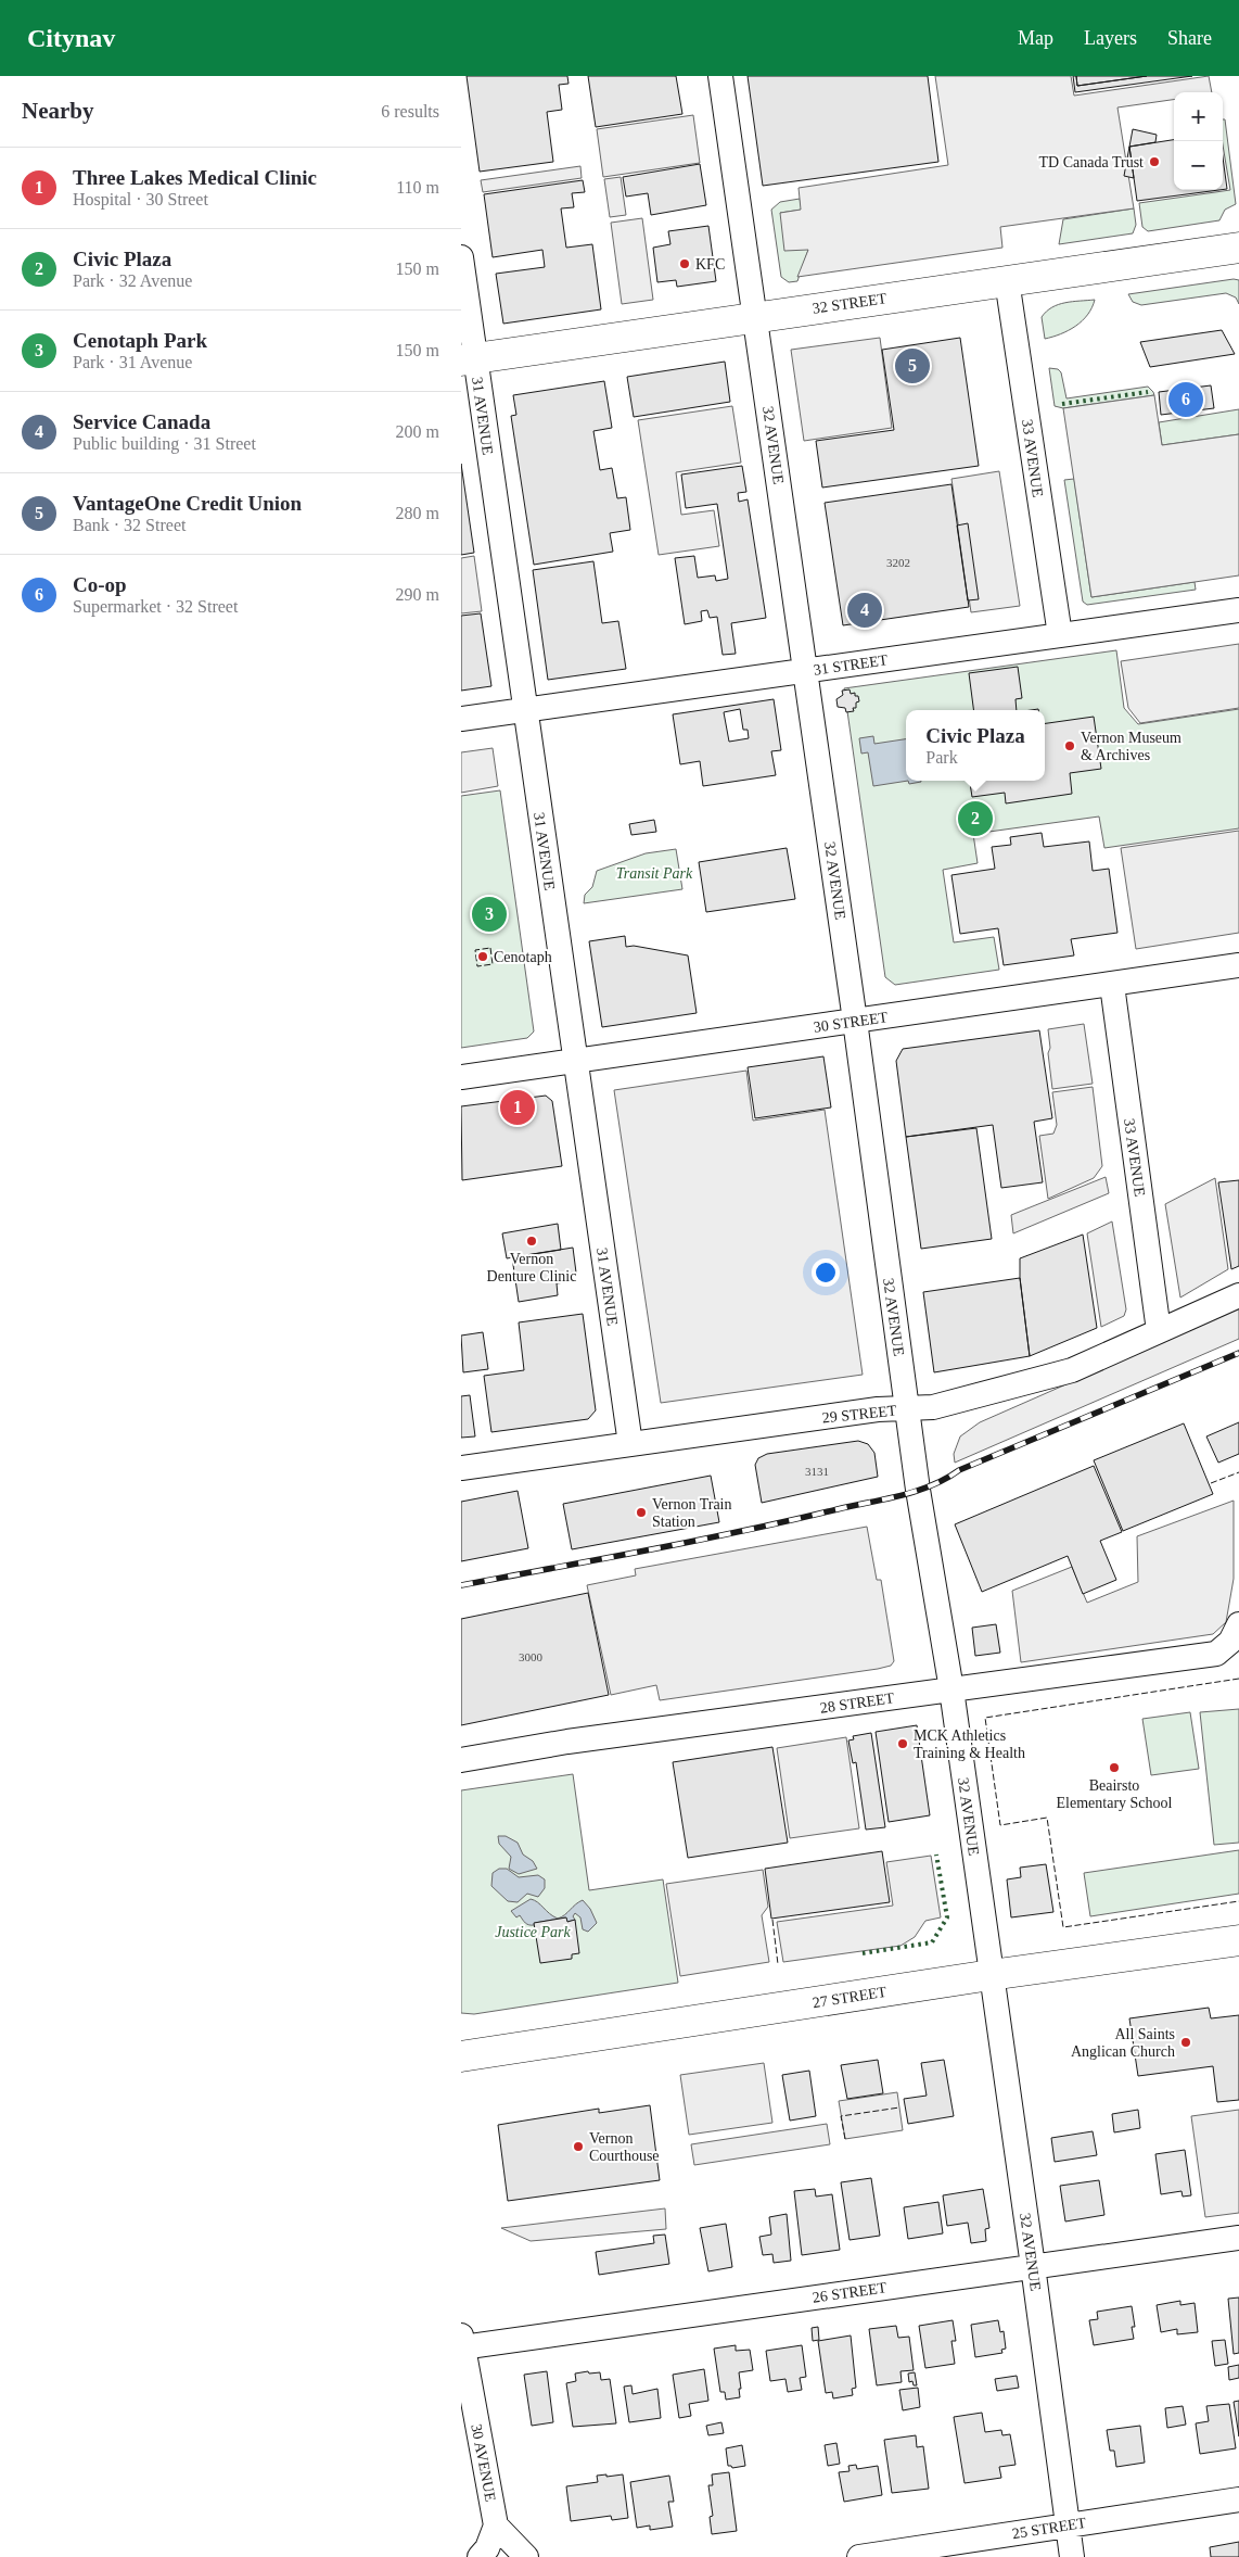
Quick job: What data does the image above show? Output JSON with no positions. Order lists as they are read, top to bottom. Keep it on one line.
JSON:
{"streets":{"main road":["32 STREET","27 STREET"],"street":["31 AVENUE","32 AVENUE","33 AVENUE","31 STREET","30 STREET","29 STREET","28 STREET","26 STREET","30 AVENUE","25 STREET"]},"crossings":[["32 STREET","31 AVENUE"],["32 STREET","32 AVENUE"],["32 STREET","33 AVENUE"],["31 AVENUE","31 STREET"],["31 AVENUE","30 STREET"],["31 AVENUE","29 STREET"],["32 AVENUE","31 STREET"],["32 AVENUE","30 STREET"],["32 AVENUE","29 STREET"],["32 AVENUE","28 STREET"],["32 AVENUE","27 STREET"],["32 AVENUE","26 STREET"],["32 AVENUE","25 STREET"],["33 AVENUE","31 STREET"],["33 AVENUE","30 STREET"],["33 AVENUE","29 STREET"],["26 STREET","30 AVENUE"]],"parks":["Transit Park","Justice Park"],"places":["TD Canada Trust","KFC","Vernon Museum & Archives","Cenotaph","Vernon Denture Clinic","Vernon Train Station","MCK Athletics Training & Health","Beairsto Elementary School","All Saints Anglican Church","Vernon Courthouse"],"house_numbers":["3202","3131","3000"],"page":{"header":"Citynav","nav":["Map","Layers","Share"],"heading":["Nearby","6 results"],"map_buttons":["+","−"],"list":[{"mark":"1","name":"Three Lakes Medical Clinic","note":"Hospital · 30 Street","value":"110 m"},{"mark":"2","name":"Civic Plaza","note":"Park · 32 Avenue","value":"150 m"},{"mark":"3","name":"Cenotaph Park","note":"Park · 31 Avenue","value":"150 m"},{"mark":"4","name":"Service Canada","note":"Public building · 31 Street","value":"200 m"},{"mark":"5","name":"VantageOne Credit Union","note":"Bank · 32 Street","value":"280 m"},{"mark":"6","name":"Co-op","note":"Supermarket · 32 Street","value":"290 m"}],"pins":["5","6","4","2","3","1"],"popup":["Civic Plaza","Park"]}}
